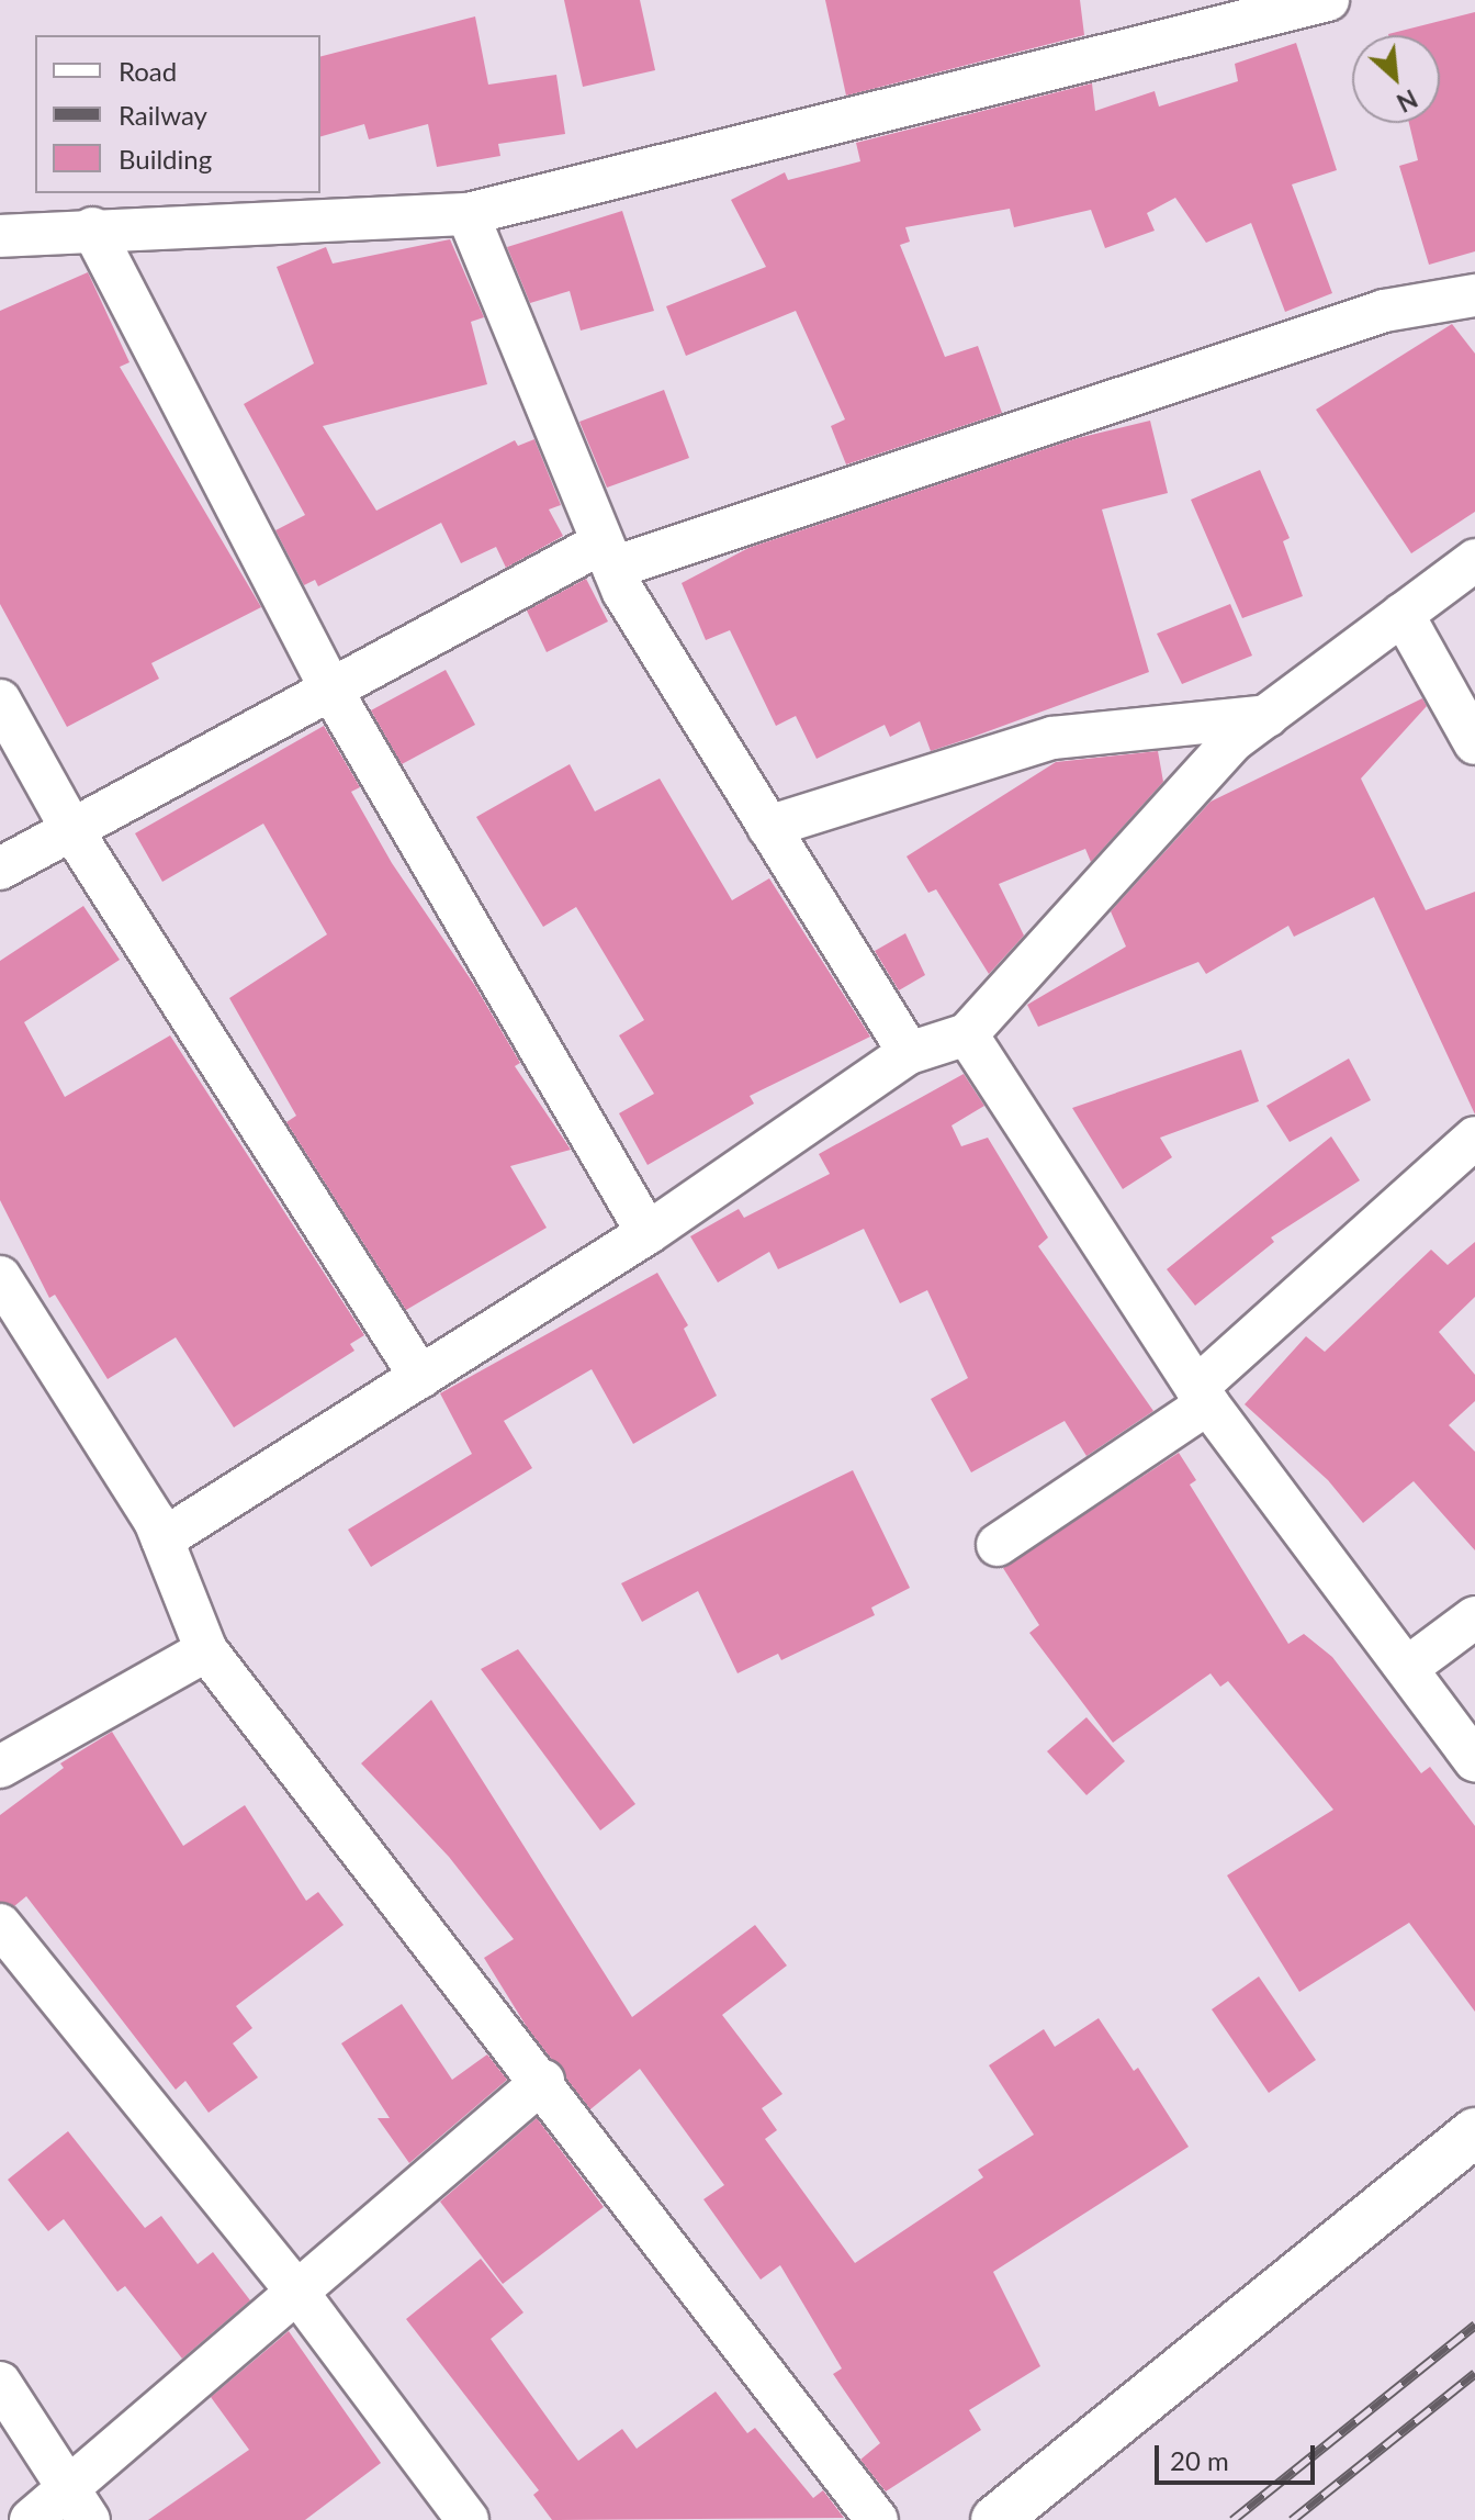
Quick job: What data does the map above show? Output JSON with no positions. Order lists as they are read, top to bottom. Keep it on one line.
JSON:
{"legend":["Road","Railway","Building"],"scale_bar":"20 m","north":"bottom right"}
